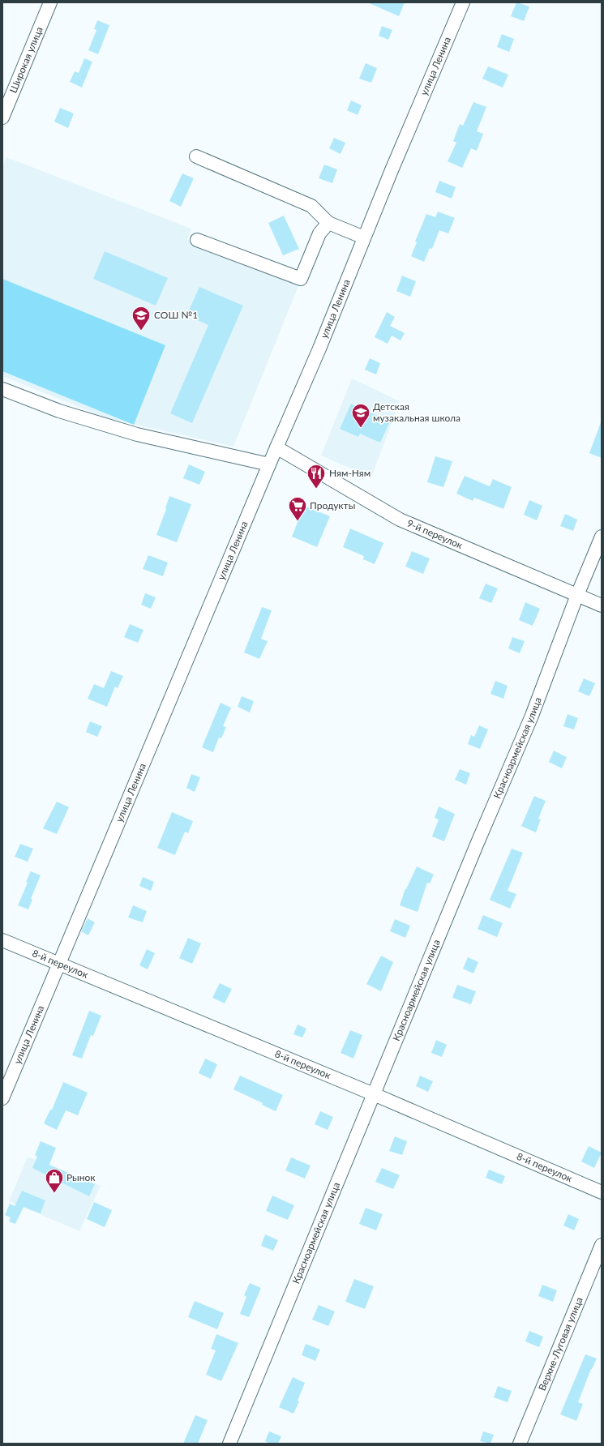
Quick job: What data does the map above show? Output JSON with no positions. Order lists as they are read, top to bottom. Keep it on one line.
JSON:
{"streets":{"street":["Широкая улица","улица Ленина","9-й переулок","Красноармейская улица","8-й переулок","Верхне-Луговая улица"]},"crossings":[["улица Ленина","9-й переулок"],["улица Ленина","8-й переулок"],["9-й переулок","Красноармейская улица"],["Красноармейская улица","8-й переулок"]],"places":{"school or university":["СОШ №1","Детская музакальная школа"],"restaurant":["Ням-Ням"],"supermarket":["Продукты"],"shop":["Рынок"]}}
